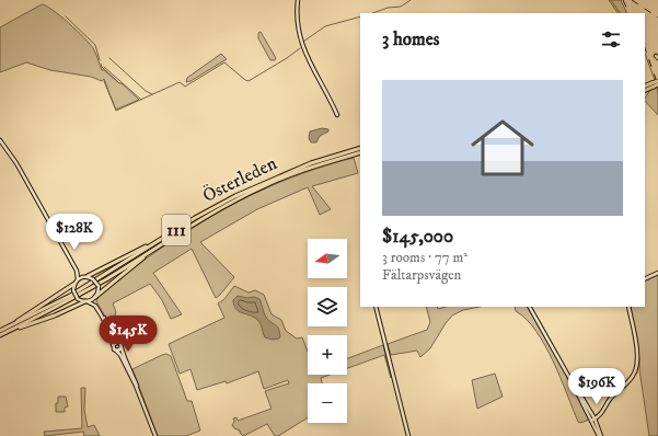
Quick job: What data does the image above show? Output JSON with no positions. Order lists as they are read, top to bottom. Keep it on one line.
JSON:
{"streets":{"main road":["Österleden","111"]},"north":"left","page":{"heading":"3 homes","list":[{"name":"$145,000","note":"3 rooms · 77 m² · Fältarpsvägen"}],"price":["$128K","$145K","$196K"],"map_buttons":["+","−"]}}
